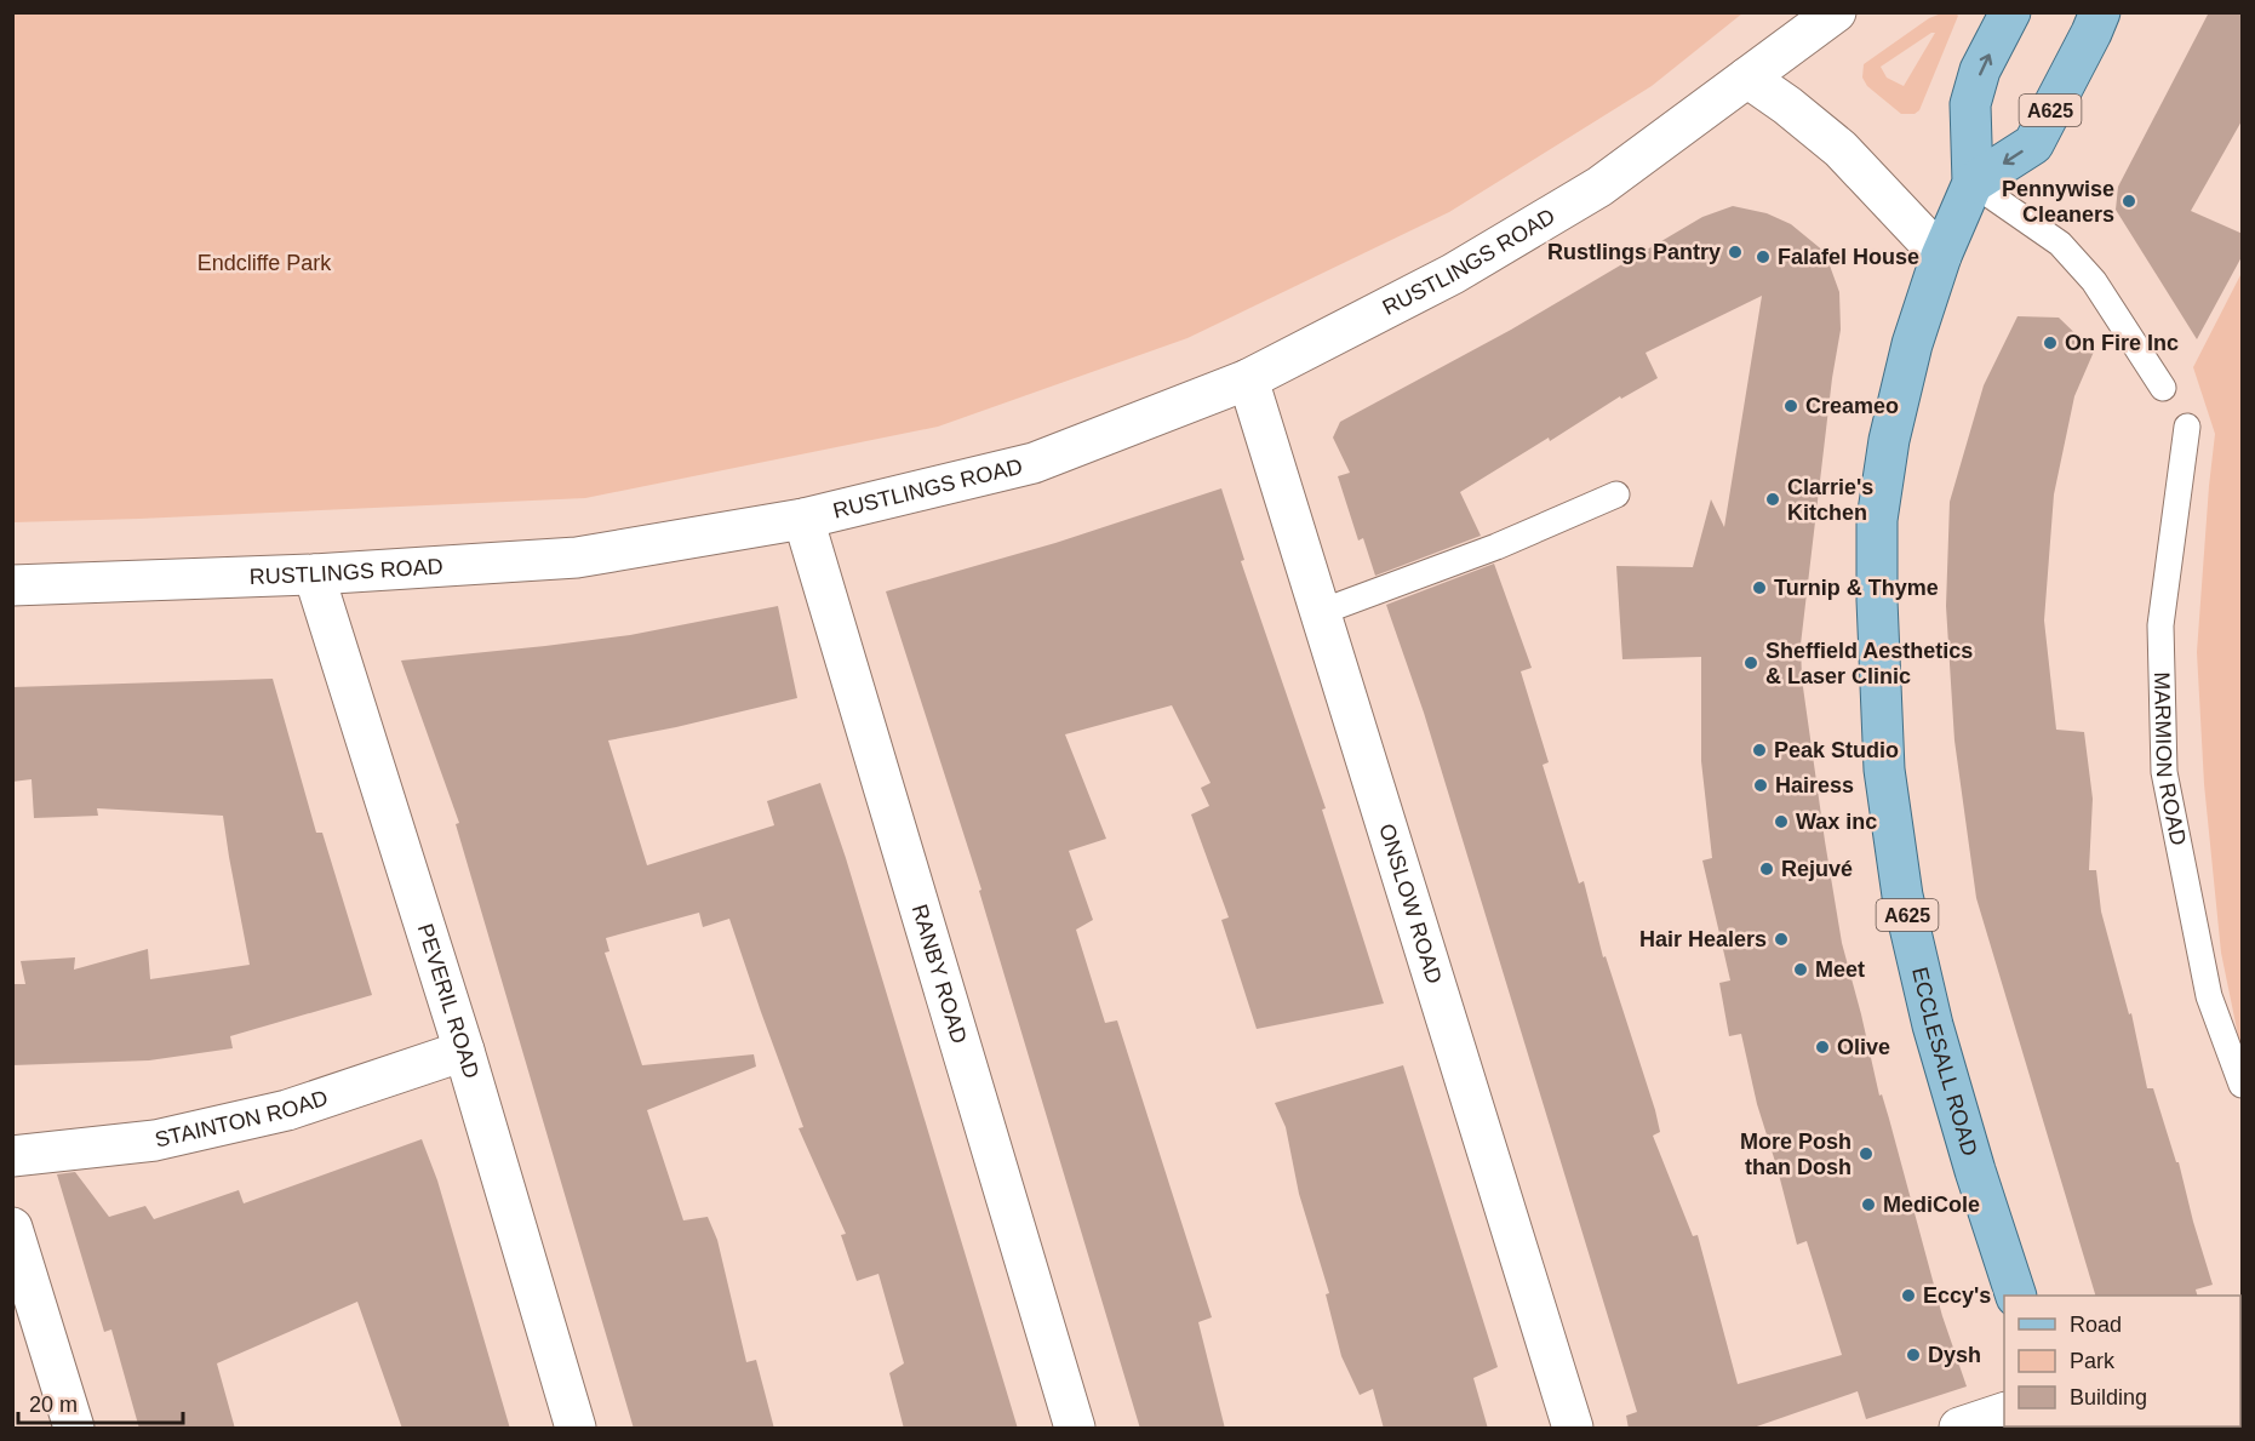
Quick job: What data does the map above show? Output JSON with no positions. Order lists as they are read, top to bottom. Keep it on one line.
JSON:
{"streets":{"main road":["A625","ECCLESALL ROAD"],"street":["RUSTLINGS ROAD","ONSLOW ROAD","RANBY ROAD","PEVERIL ROAD","STAINTON ROAD"],"lane":["MARMION ROAD"]},"crossings":[["A625","ECCLESALL ROAD"],["RUSTLINGS ROAD","ONSLOW ROAD"],["RUSTLINGS ROAD","RANBY ROAD"],["RUSTLINGS ROAD","PEVERIL ROAD"],["PEVERIL ROAD","STAINTON ROAD"]],"parks":["Endcliffe Park"],"places":["Pennywise Cleaners","Rustlings Pantry","Falafel House","On Fire Inc","Creameo","Clarrie's Kitchen","Turnip & Thyme","Sheffield Aesthetics & Laser Clinic","Peak Studio","Hairess","Wax inc","Rejuvé","Hair Healers","Meet","Olive","More Posh than Dosh","MediCole","Eccy's","Dysh"],"legend":["Road","Park","Building"],"scale_bar":"20 m"}
